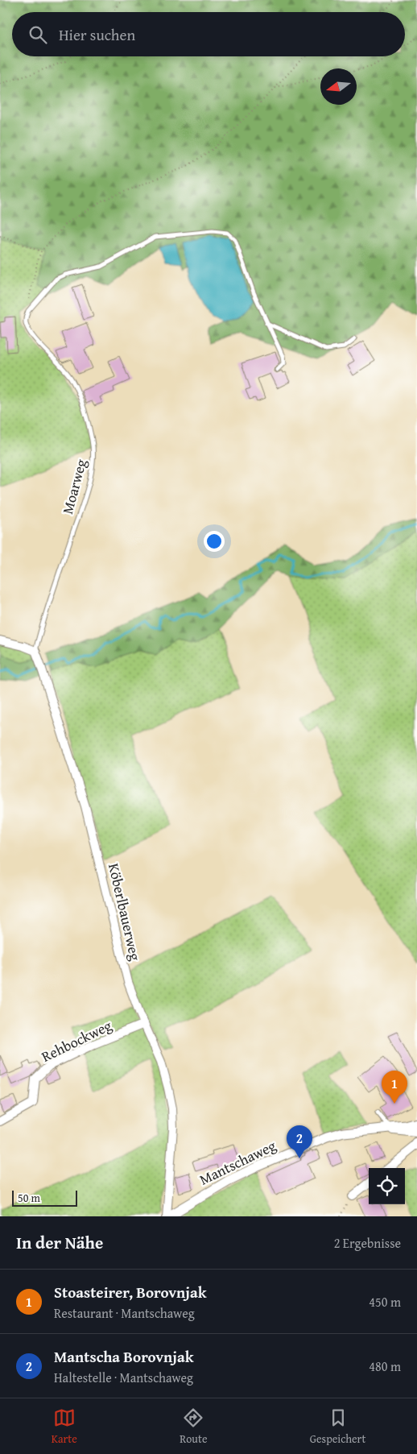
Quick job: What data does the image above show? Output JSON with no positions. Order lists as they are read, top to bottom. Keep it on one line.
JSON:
{"streets":{"street":["Köberlbauerweg","Rehbockweg","Mantschaweg"],"lane":["Moarweg"]},"crossings":[["Moarweg","Köberlbauerweg"],["Köberlbauerweg","Rehbockweg"],["Köberlbauerweg","Mantschaweg"]],"scale_bar":"50 m","north":"left","page":{"search":"Hier suchen","pins":["1","2"],"scale":"50 m","heading":["In der Nähe","2 Ergebnisse"],"list":[{"mark":"1","name":"Stoasteirer, Borovnjak","note":"Restaurant · Mantschaweg","value":"450 m"},{"mark":"2","name":"Mantscha Borovnjak","note":"Haltestelle · Mantschaweg","value":"480 m"}],"nav":["Karte","Route","Gespeichert"]}}
